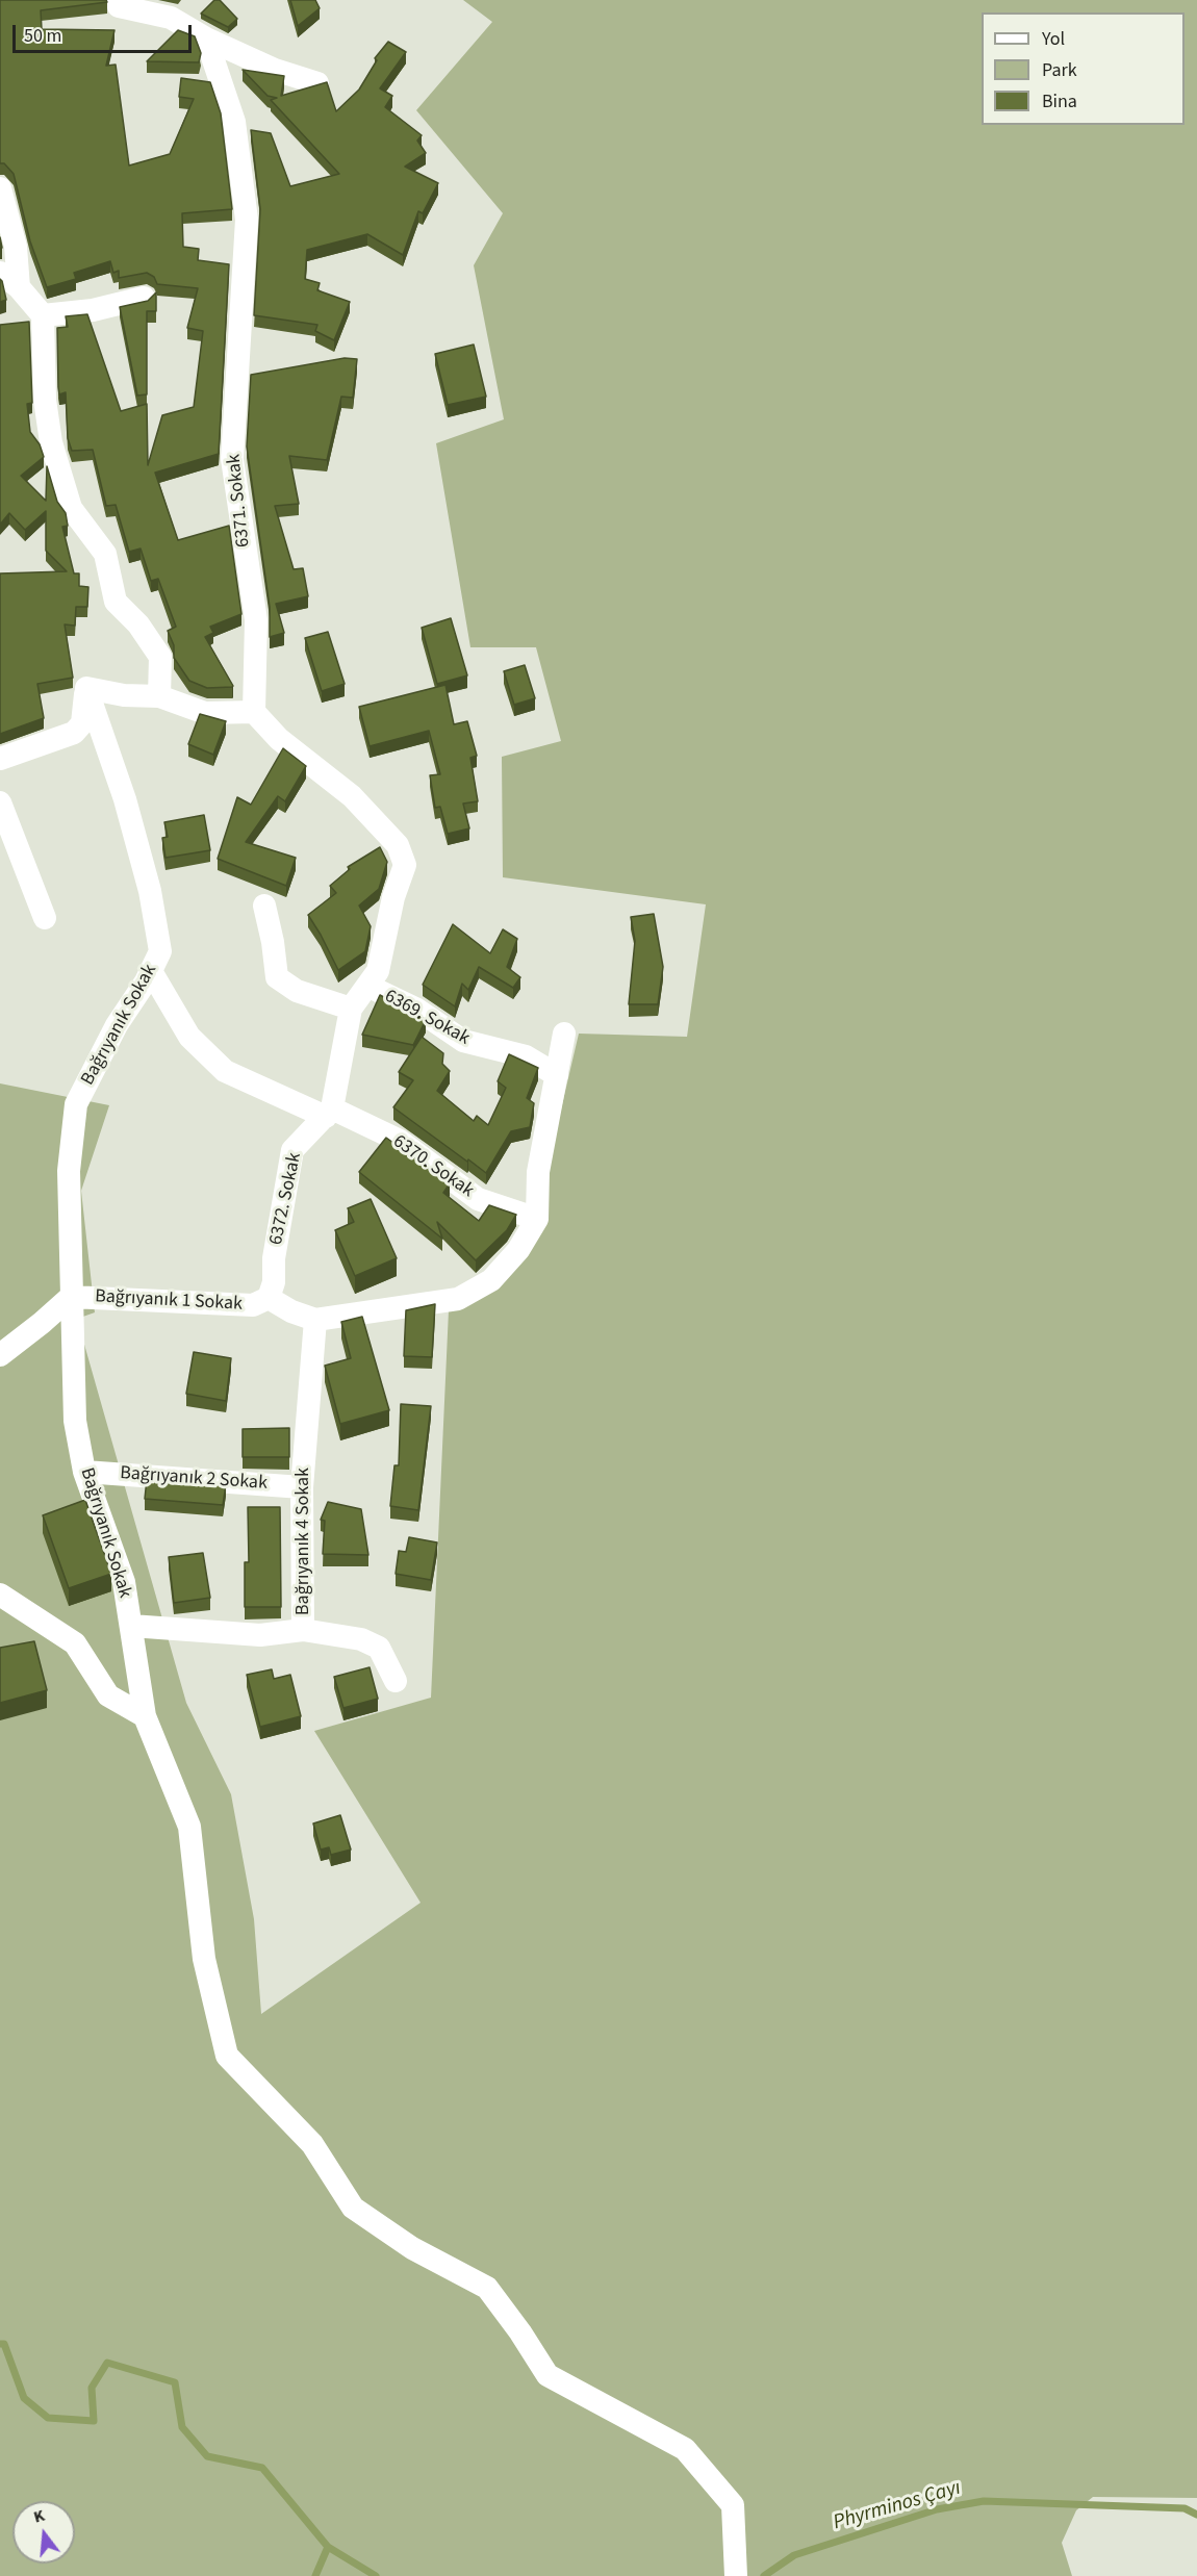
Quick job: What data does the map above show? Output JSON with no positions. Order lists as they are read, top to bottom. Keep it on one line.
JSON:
{"streets":{"street":["6371. Sokak","6369. Sokak","Bağrıyanık Sokak","6370. Sokak","6372. Sokak","Bağrıyanık 1 Sokak","Bağrıyanık 2 Sokak","Bağrıyanık 4 Sokak"]},"crossings":[["6369. Sokak","Bağrıyanık 1 Sokak"],["Bağrıyanık Sokak","6370. Sokak"],["Bağrıyanık Sokak","Bağrıyanık 1 Sokak"],["Bağrıyanık Sokak","Bağrıyanık 2 Sokak"],["Bağrıyanık Sokak","Bağrıyanık 4 Sokak"],["6370. Sokak","6372. Sokak"],["6370. Sokak","Bağrıyanık 1 Sokak"],["6372. Sokak","Bağrıyanık 1 Sokak"],["Bağrıyanık 1 Sokak","Bağrıyanık 4 Sokak"],["Bağrıyanık 2 Sokak","Bağrıyanık 4 Sokak"]],"water":["Phyrminos Çayı"],"legend":["Yol","Park","Bina"],"scale_bar":"50 m","north":"top"}
